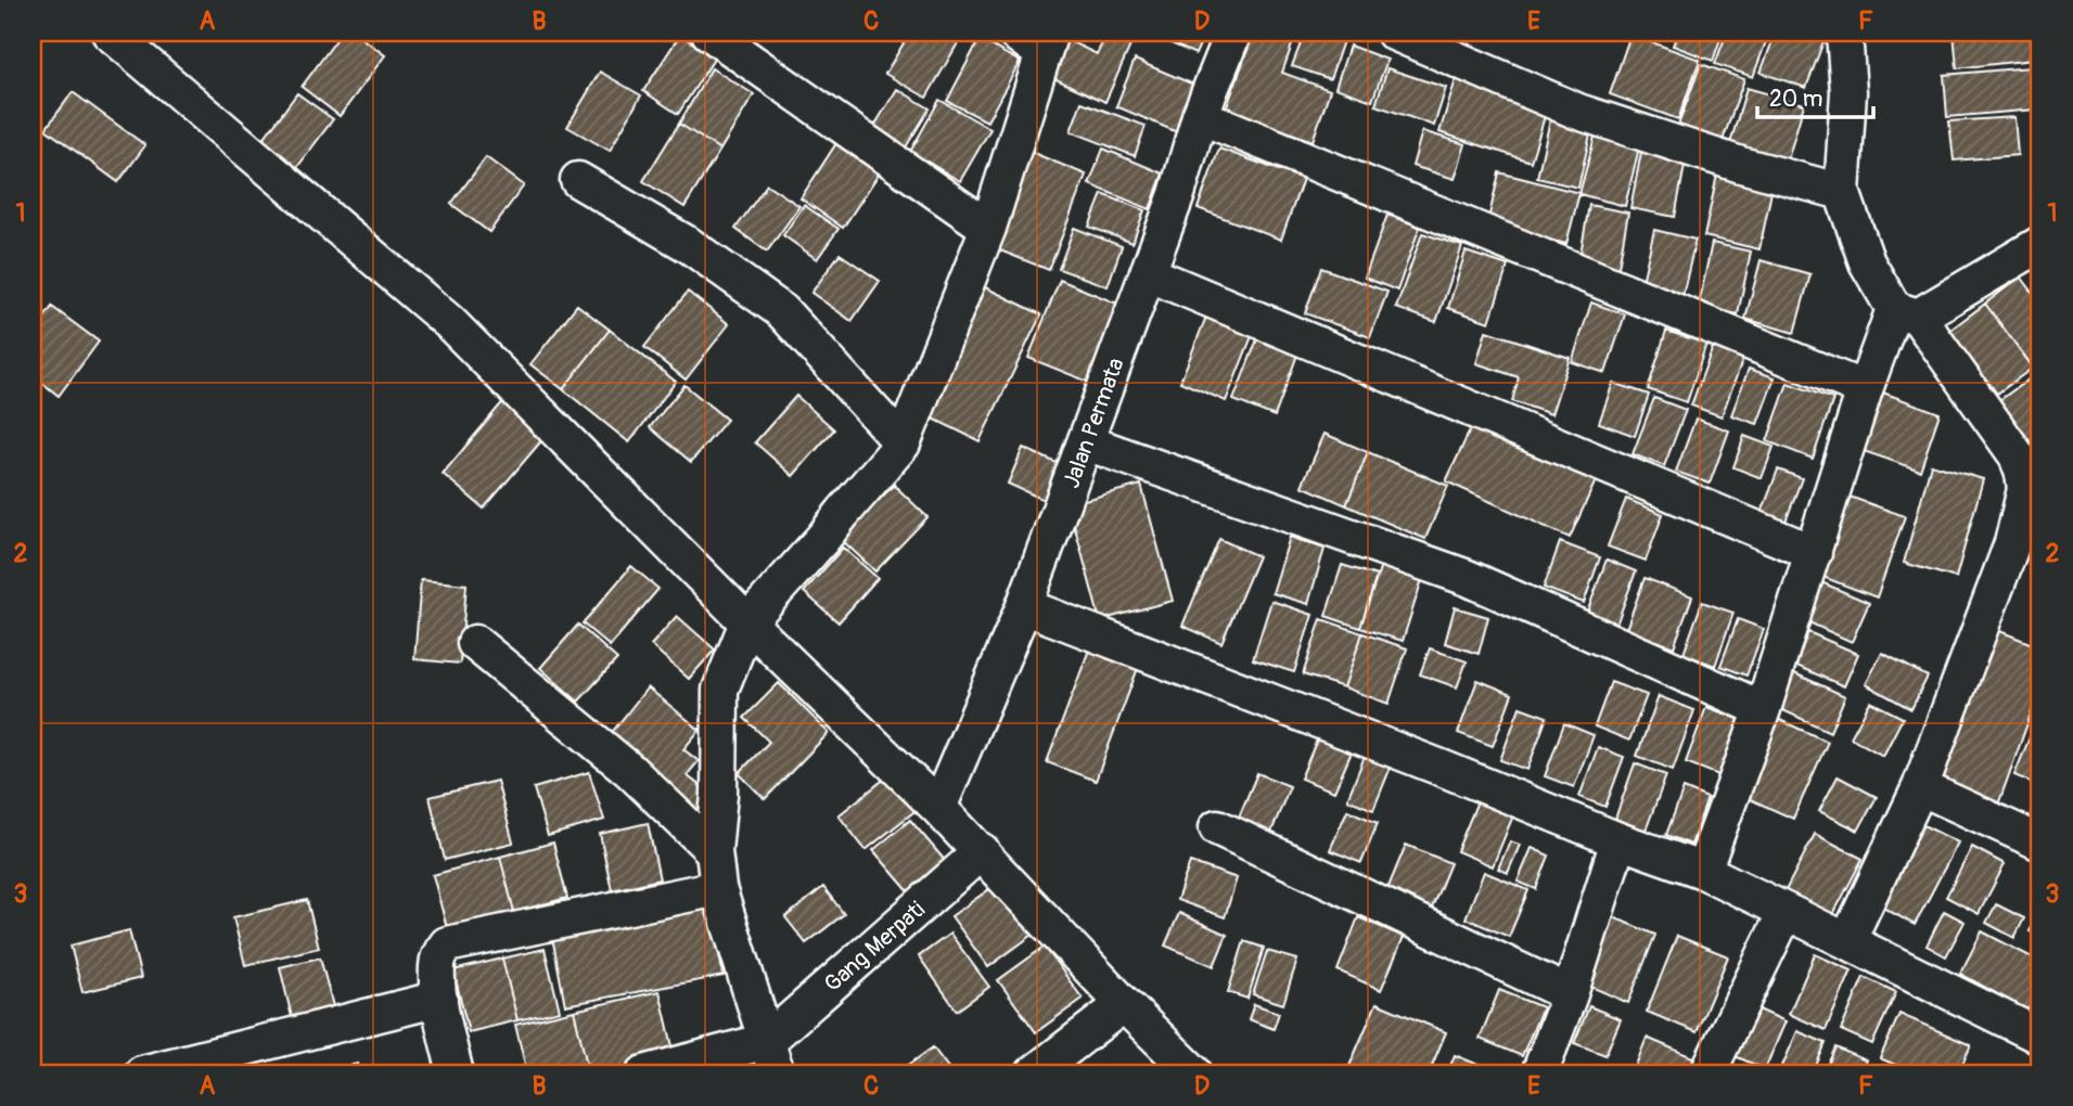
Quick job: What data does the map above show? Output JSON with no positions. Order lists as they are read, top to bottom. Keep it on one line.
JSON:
{"streets":{"street":["Jalan Permata","Gang Merpati"]},"scale_bar":"20 m","grid":{"columns":["A","B","C","D","E","F"],"rows":["1","2","3"]}}
